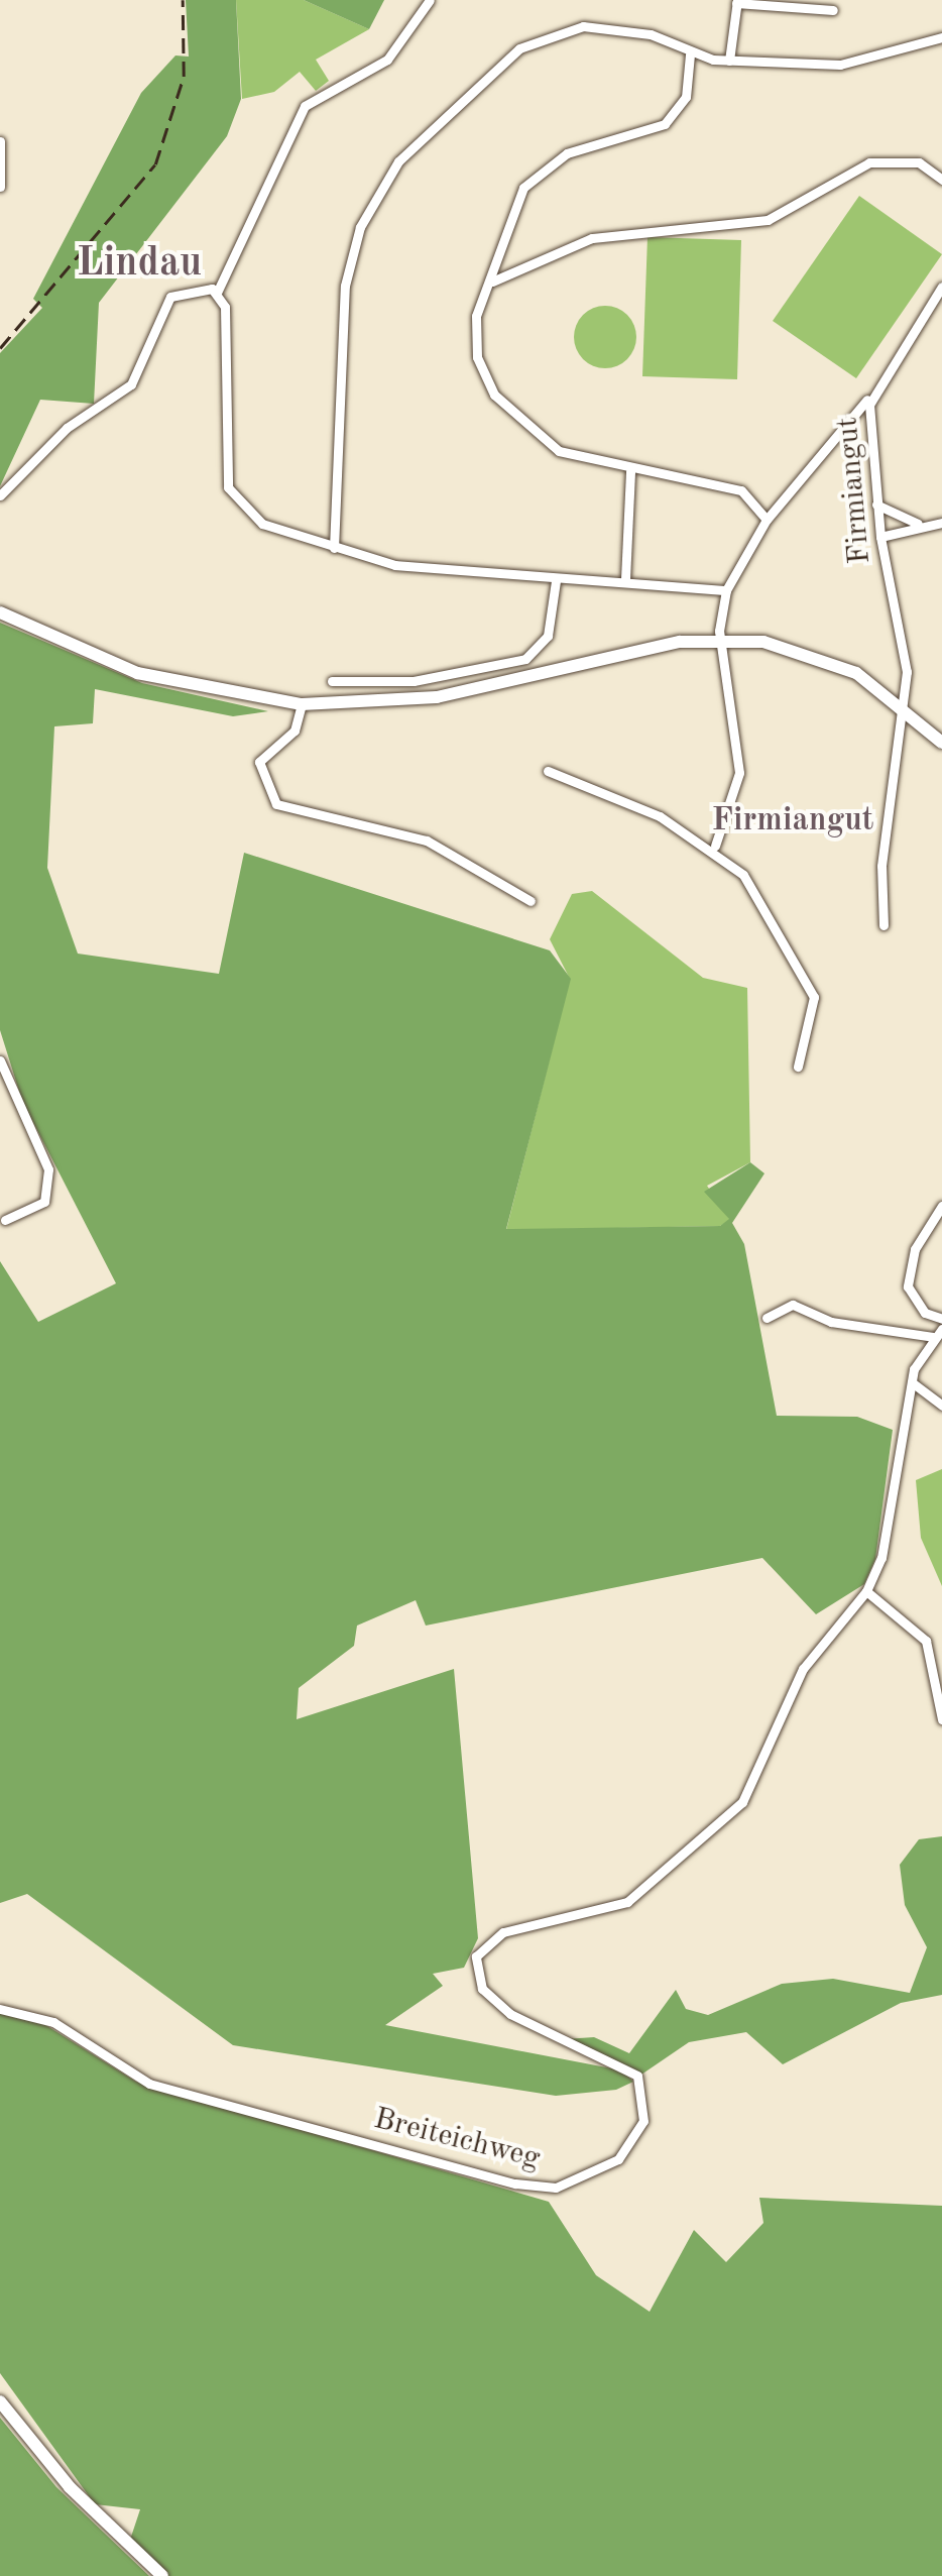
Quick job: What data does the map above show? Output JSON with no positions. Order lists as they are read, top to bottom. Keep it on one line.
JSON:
{"streets":{"street":["Firmiangut","Breiteichweg"]},"districts":["Lindau","Firmiangut"]}
